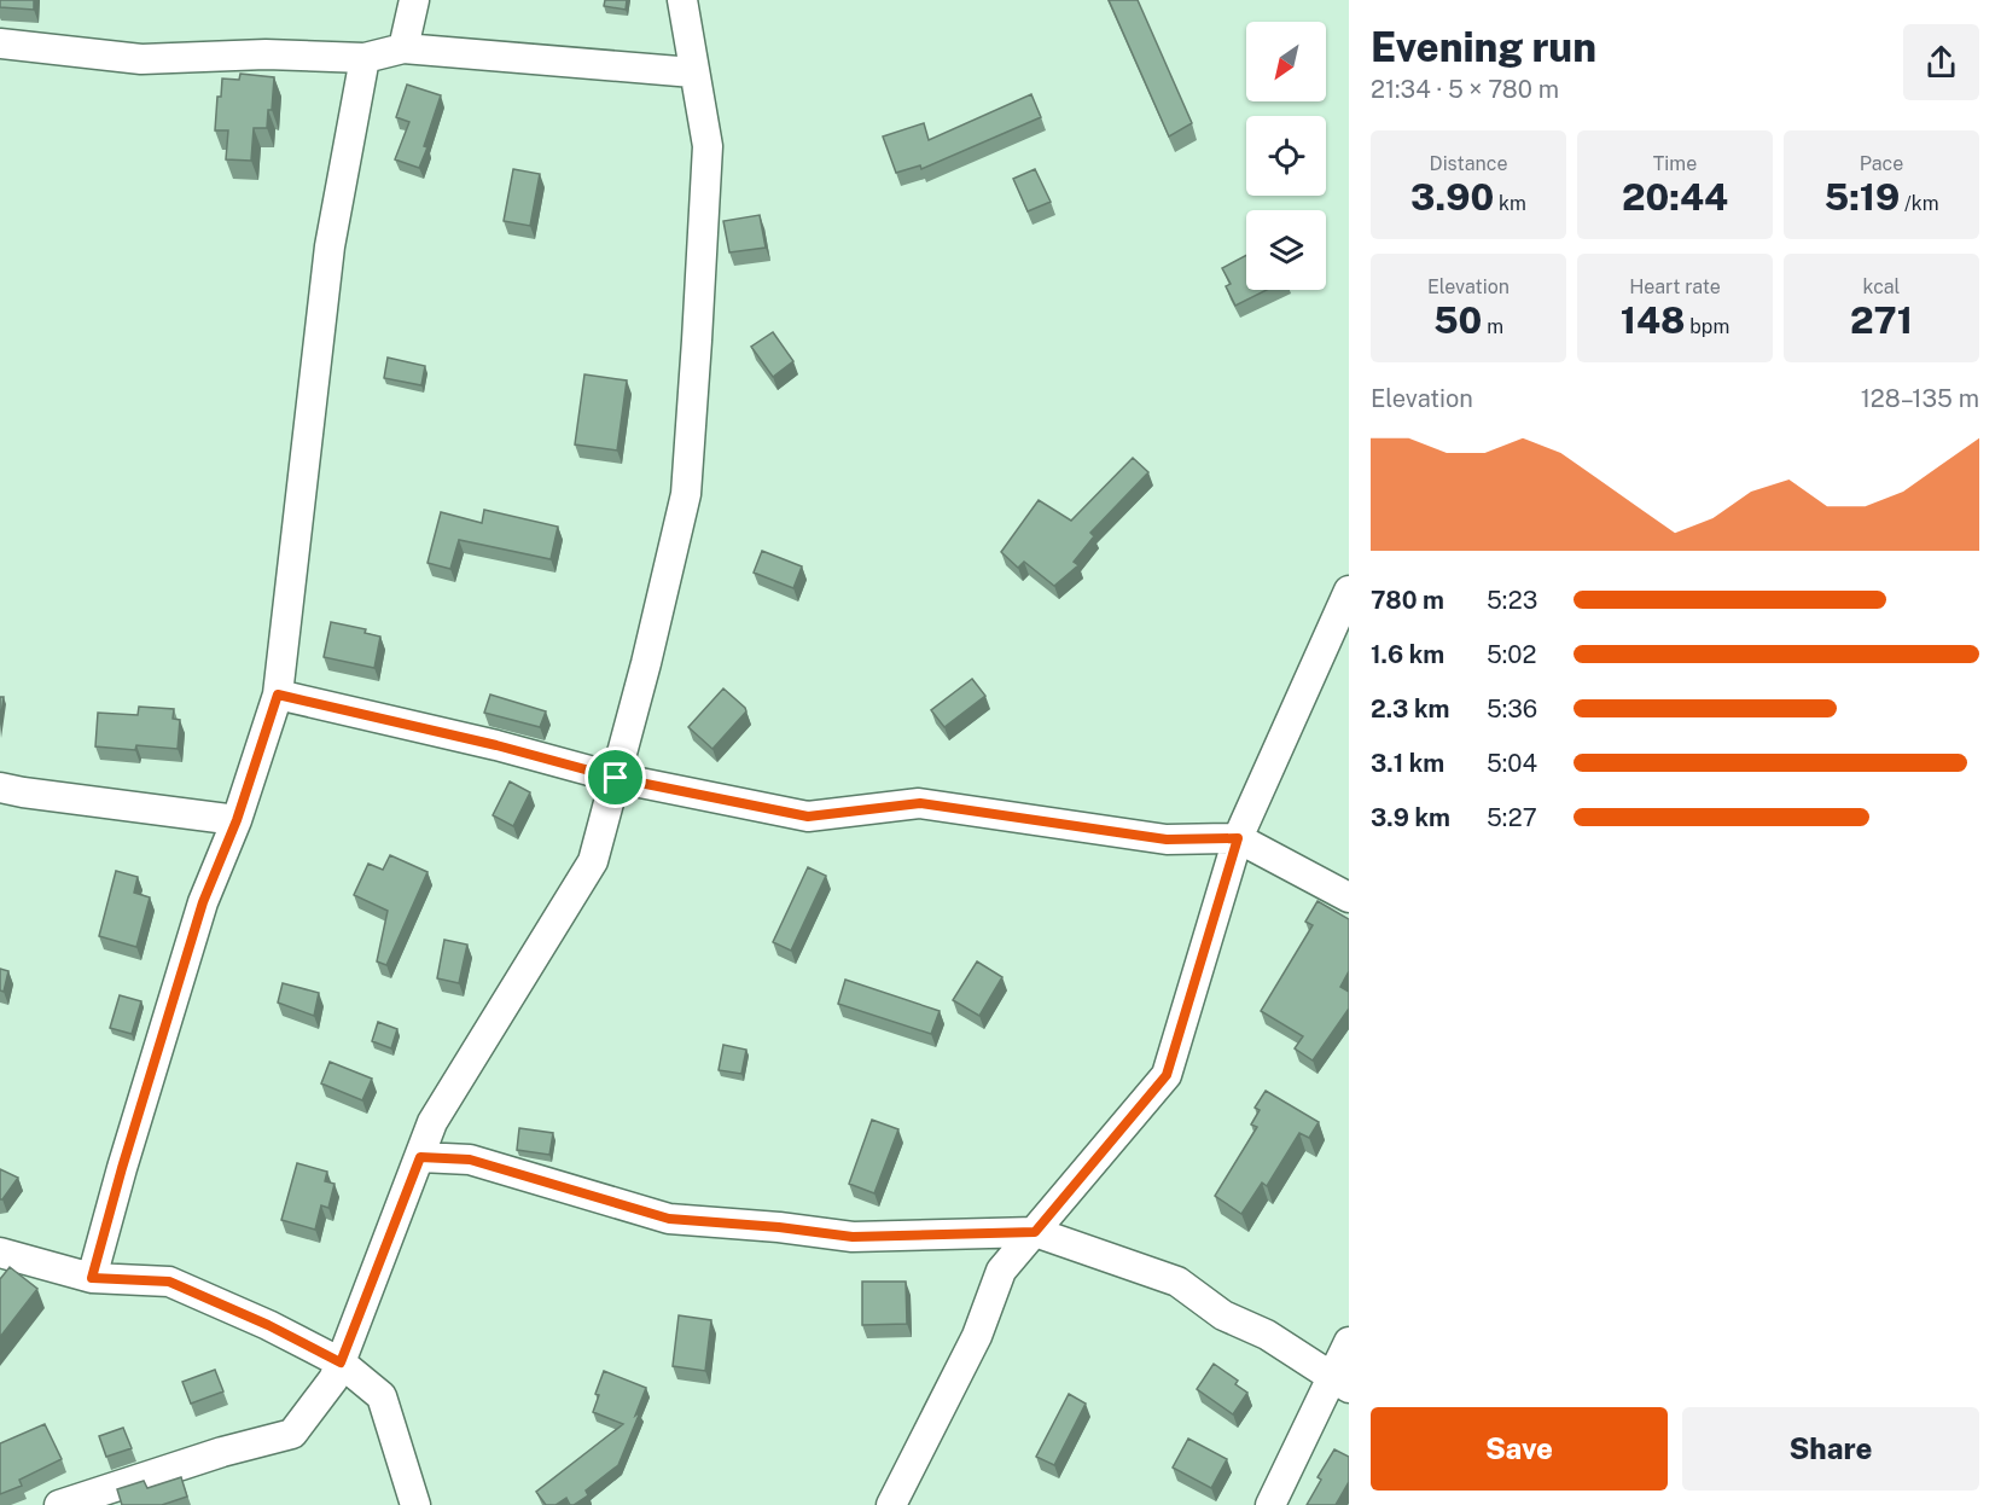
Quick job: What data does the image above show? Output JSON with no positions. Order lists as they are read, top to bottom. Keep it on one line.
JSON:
{"north":"bottom left","page":{"heading":["Evening run","21:34 · 5 × 780 m"],"stats":[["Distance","3.90 km"],["Time","20:44"],["Pace","5:19 /km"],["Elevation","50 m"],["Heart rate","148 bpm"],["kcal","271"]],"chart":["Elevation","128–135 m"],"list":[{"name":"780 m","note":"5:23"},{"name":"1.6 km","note":"5:02"},{"name":"2.3 km","note":"5:36"},{"name":"3.1 km","note":"5:04"},{"name":"3.9 km","note":"5:27"}],"buttons":["Save","Share"]}}
